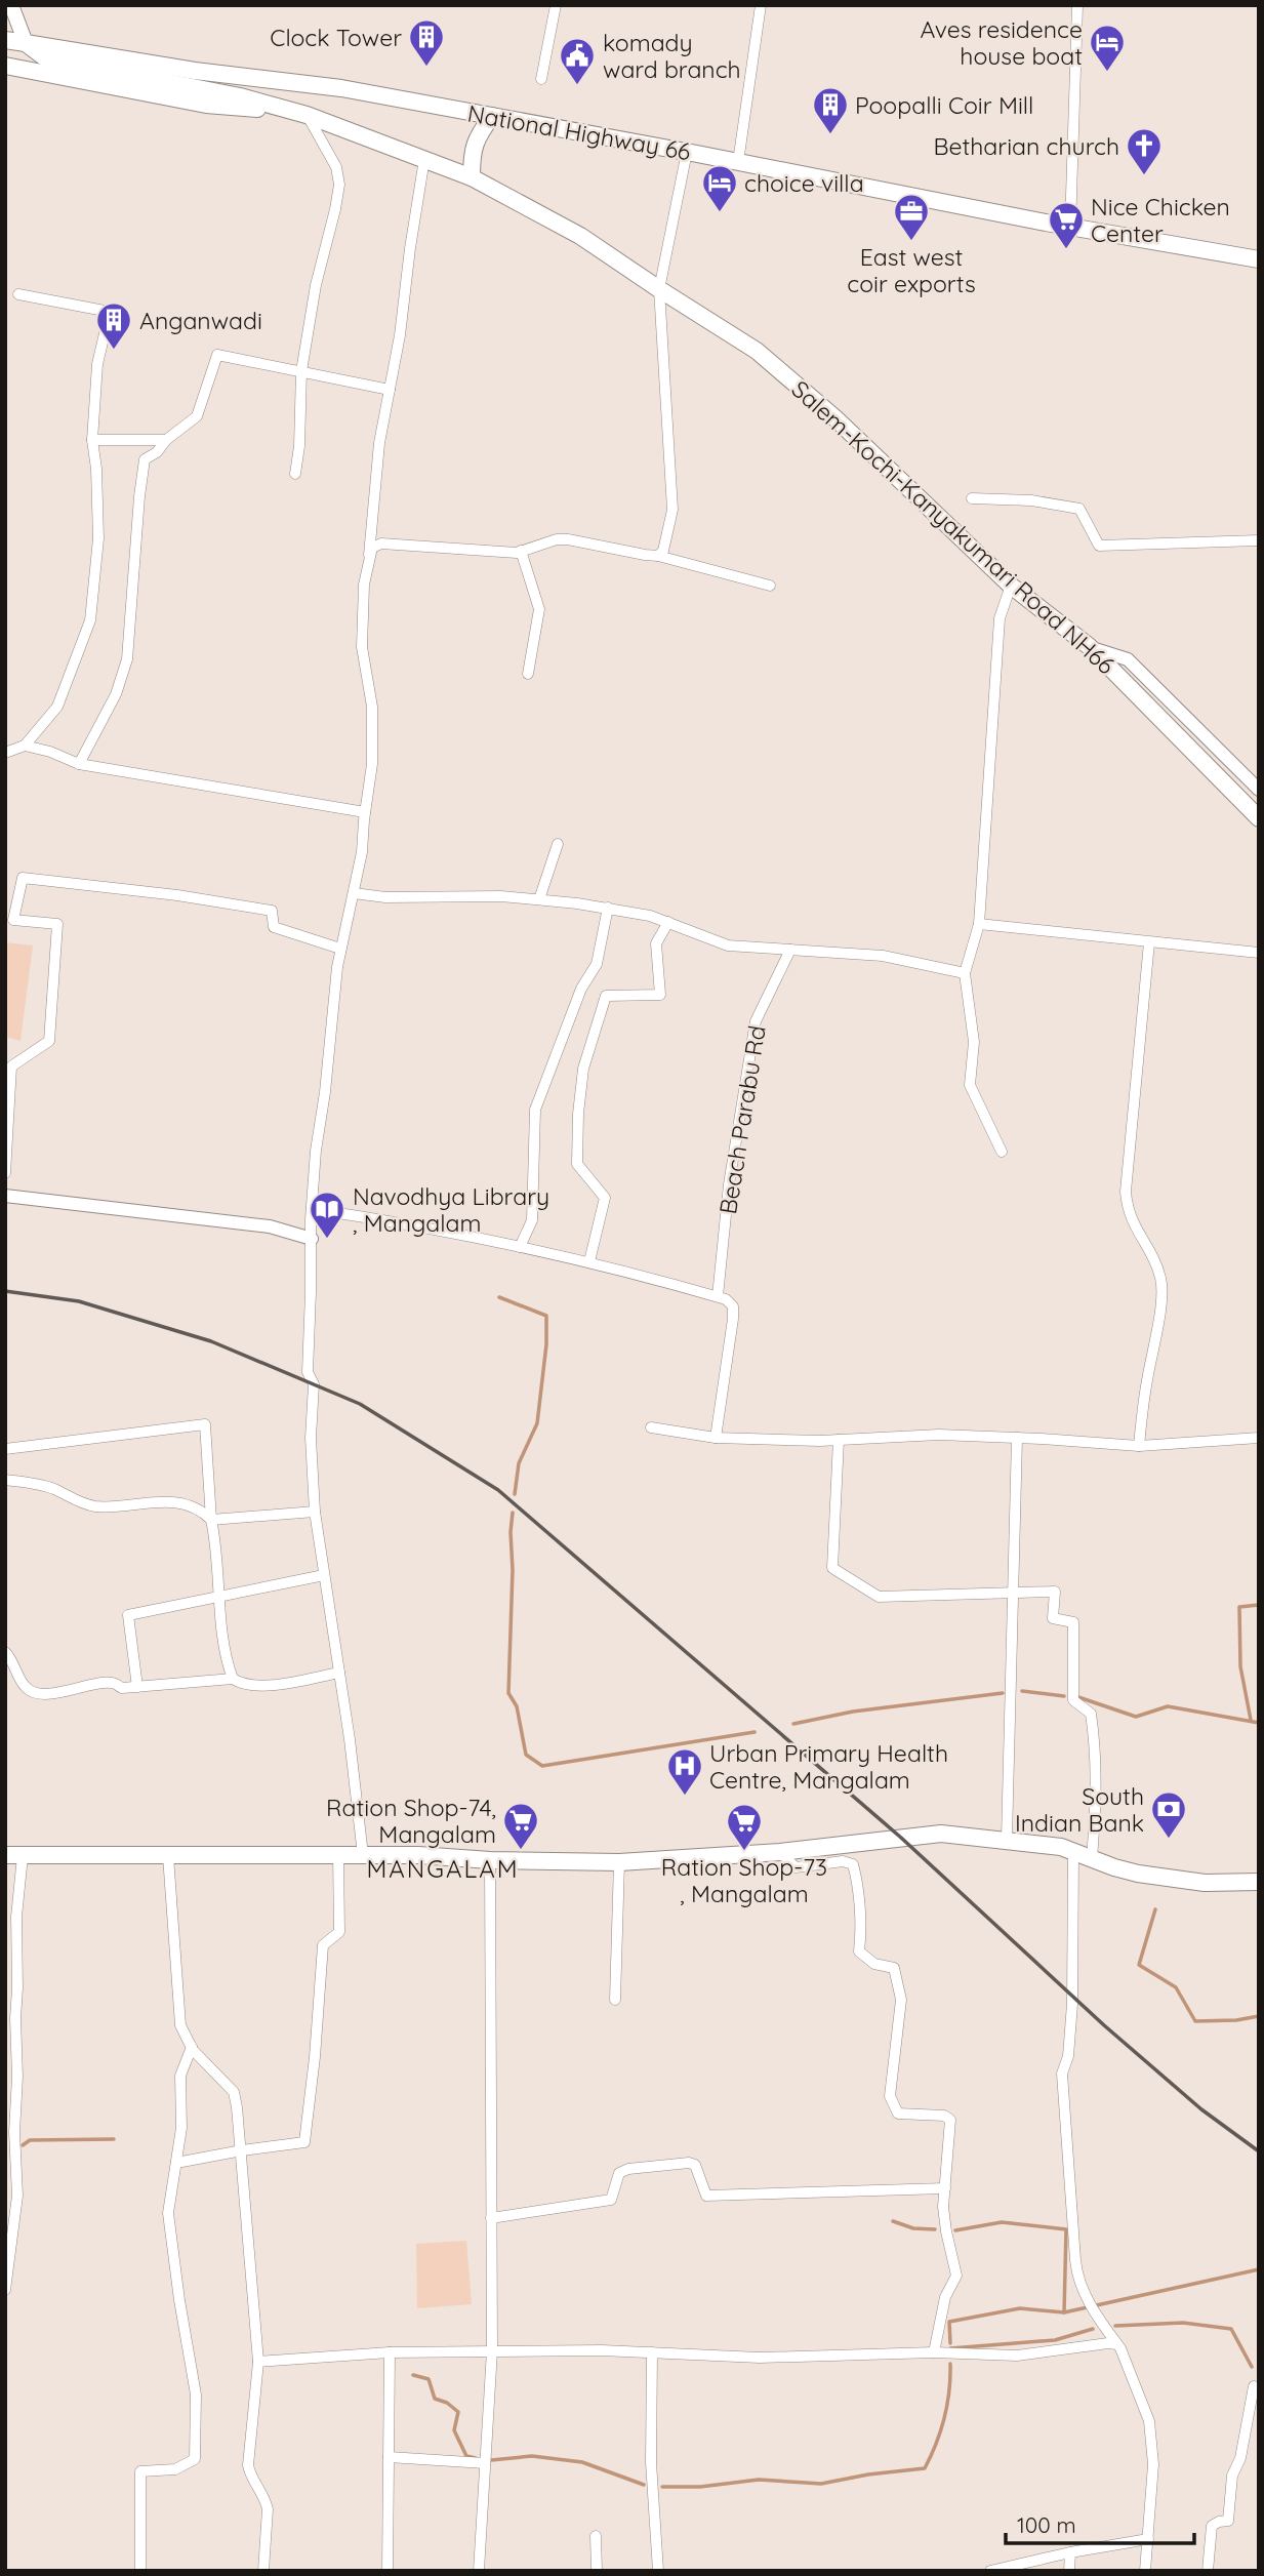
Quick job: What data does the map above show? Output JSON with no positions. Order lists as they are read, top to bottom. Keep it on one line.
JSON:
{"streets":{"main road":["National Highway 66","Salem-Kochi-Kanyakumari Road NH66"],"street":["Beach Parabu Rd"]},"crossings":[["National Highway 66","Salem-Kochi-Kanyakumari Road NH66"]],"districts":["MANGALAM"],"places":{"building":["Clock Tower","Poopalli Coir Mill","Anganwadi"],"hotel":["Aves residence house boat","choice villa"],"public building":["komady ward branch"],"church":["Betharian church"],"office":["East west coir exports"],"supermarket":["Nice Chicken Center","Ration Shop-74, Mangalam","Ration Shop-73 , Mangalam"],"library":["Navodhya Library , Mangalam"],"hospital":["Urban Primary Health Centre, Mangalam"],"bank":["South Indian Bank"]},"scale_bar":"100 m"}
